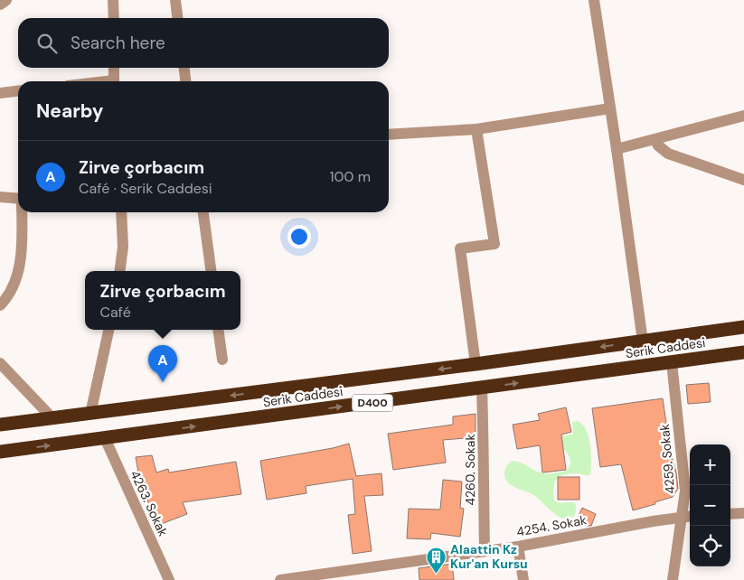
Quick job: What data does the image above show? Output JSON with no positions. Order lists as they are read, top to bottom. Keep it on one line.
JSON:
{"streets":{"highway":["Serik Caddesi","D400"],"street":["4259. Sokak","4260. Sokak","4263. Sokak","4254. Sokak"]},"crossings":[["Serik Caddesi","4259. Sokak"],["Serik Caddesi","4260. Sokak"],["Serik Caddesi","4263. Sokak"],["4259. Sokak","4254. Sokak"],["4260. Sokak","4254. Sokak"]],"places":{"building":["Alaattin Kz Kur'an Kursu"]},"page":{"search":"Search here","heading":"Nearby","list":[{"mark":"A","name":"Zirve çorbacım","note":"Café · Serik Caddesi","value":"100 m"}],"popup":["Zirve çorbacım","Café"],"pins":"A","map_buttons":["+","−"]}}
